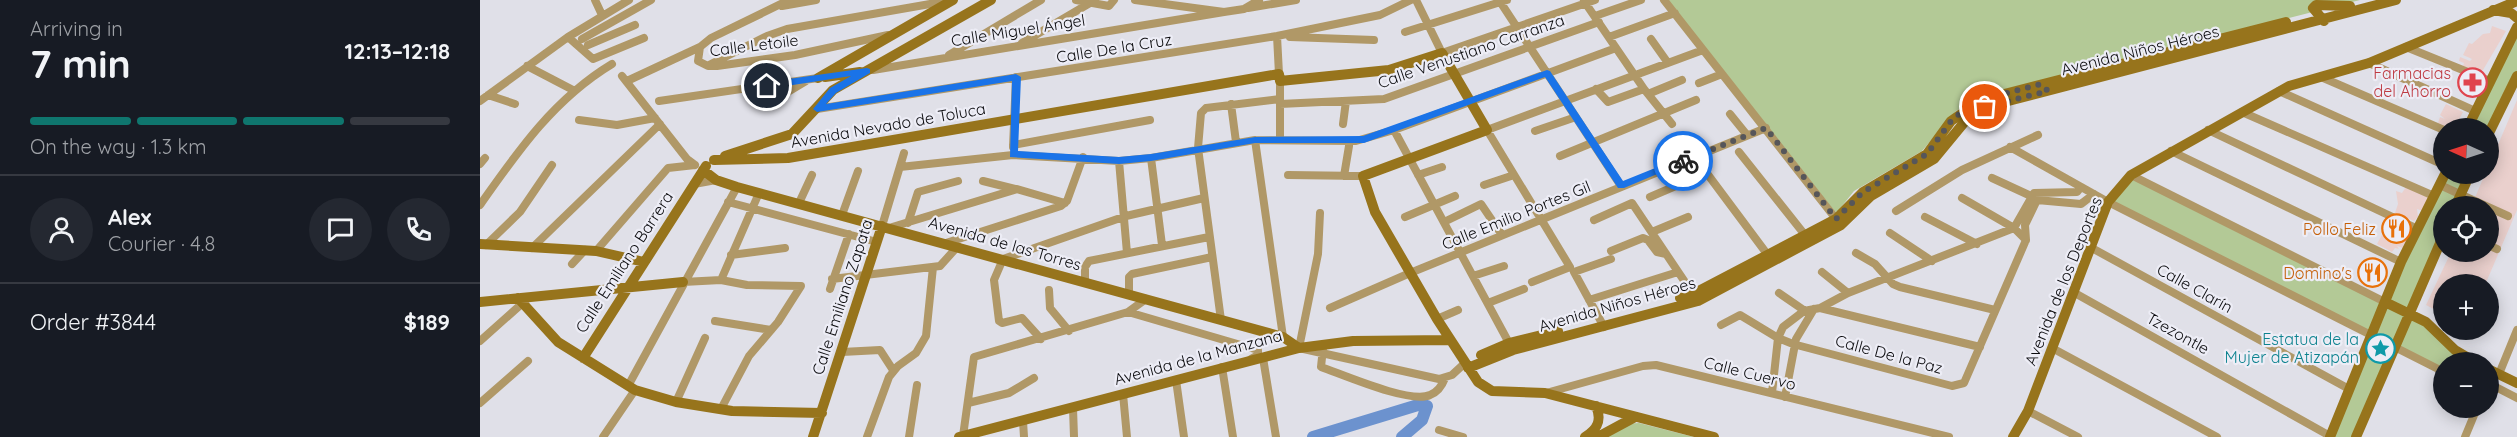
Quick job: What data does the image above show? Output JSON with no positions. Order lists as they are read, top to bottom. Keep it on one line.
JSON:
{"streets":{"street":["Calle Miguel Ángel","Calle Letoile","Calle De la Cruz","Avenida Niños Héroes","Calle Venustiano Carranza","Avenida Nevado de Toluca","Calle Emilio Portes Gil","Avenida de las Torres","Calle Emiliano Barrera","Avenida de los Deportes","Calle Clarín","Calle Emiliano Zapata","Tzezontle","Calle De la Paz","Avenida de la Manzana","Calle Cuervo"]},"crossings":[["Calle Letoile","Avenida de las Torres"],["Avenida Niños Héroes","Avenida de la Manzana"],["Avenida Nevado de Toluca","Avenida de las Torres"],["Avenida de las Torres","Calle Emiliano Zapata"],["Avenida de las Torres","Avenida de la Manzana"],["Avenida de los Deportes","Calle Clarín"],["Avenida de los Deportes","Tzezontle"]],"places":{"pharmacy":["Farmacias del Ahorro"],"restaurant":["Pollo Feliz","Domino's"],"place":["Estatua de la Mujer de Atizapán"]},"north":"left","page":{"heading":["7 min","Arriving in","12:13–12:18"],"panel":["Alex","Courier · 4.8","Order #3844","$189"],"bar":"On the way · 1.3 km","map_buttons":["+","−"]}}
